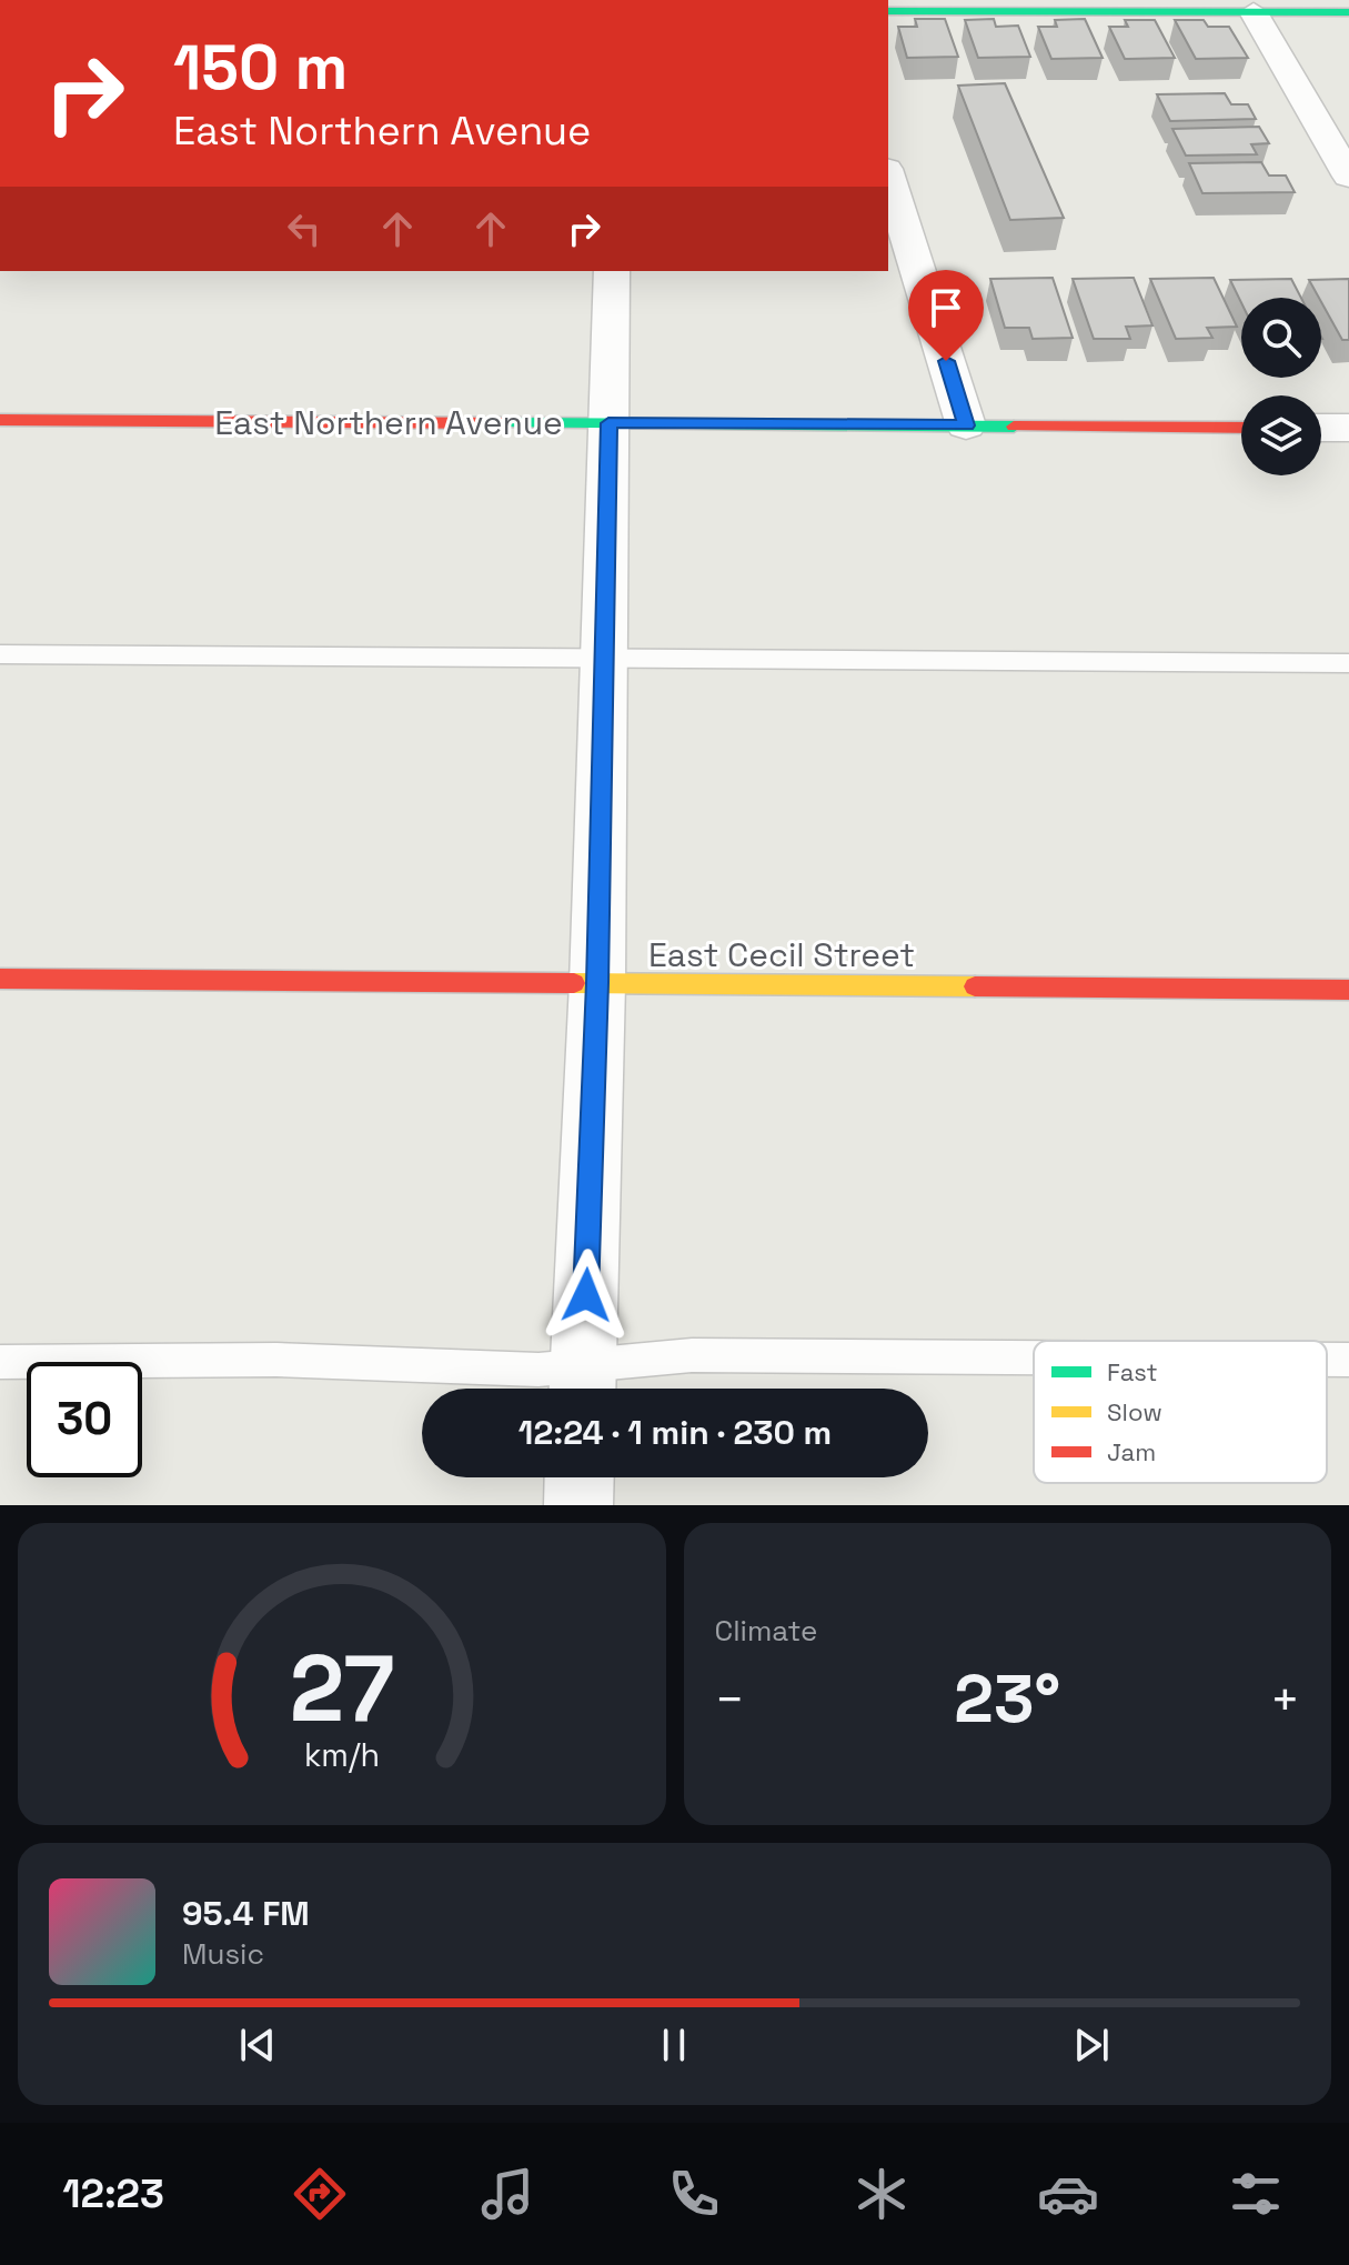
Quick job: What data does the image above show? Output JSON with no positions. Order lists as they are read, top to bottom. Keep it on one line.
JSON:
{"streets":{"street":["East Northern Avenue","East Cecil Street"]},"legend":["Fast","Slow","Jam"],"page":{"turn":["150 m","East Northern Avenue"],"limit":"30","trip":"12:24 · 1 min · 230 m","tile":"Climate","heat":["−","23°","+"],"song":["95.4 FM","Music"],"tabs":"12:23","gauge":["27","km/h"]}}
